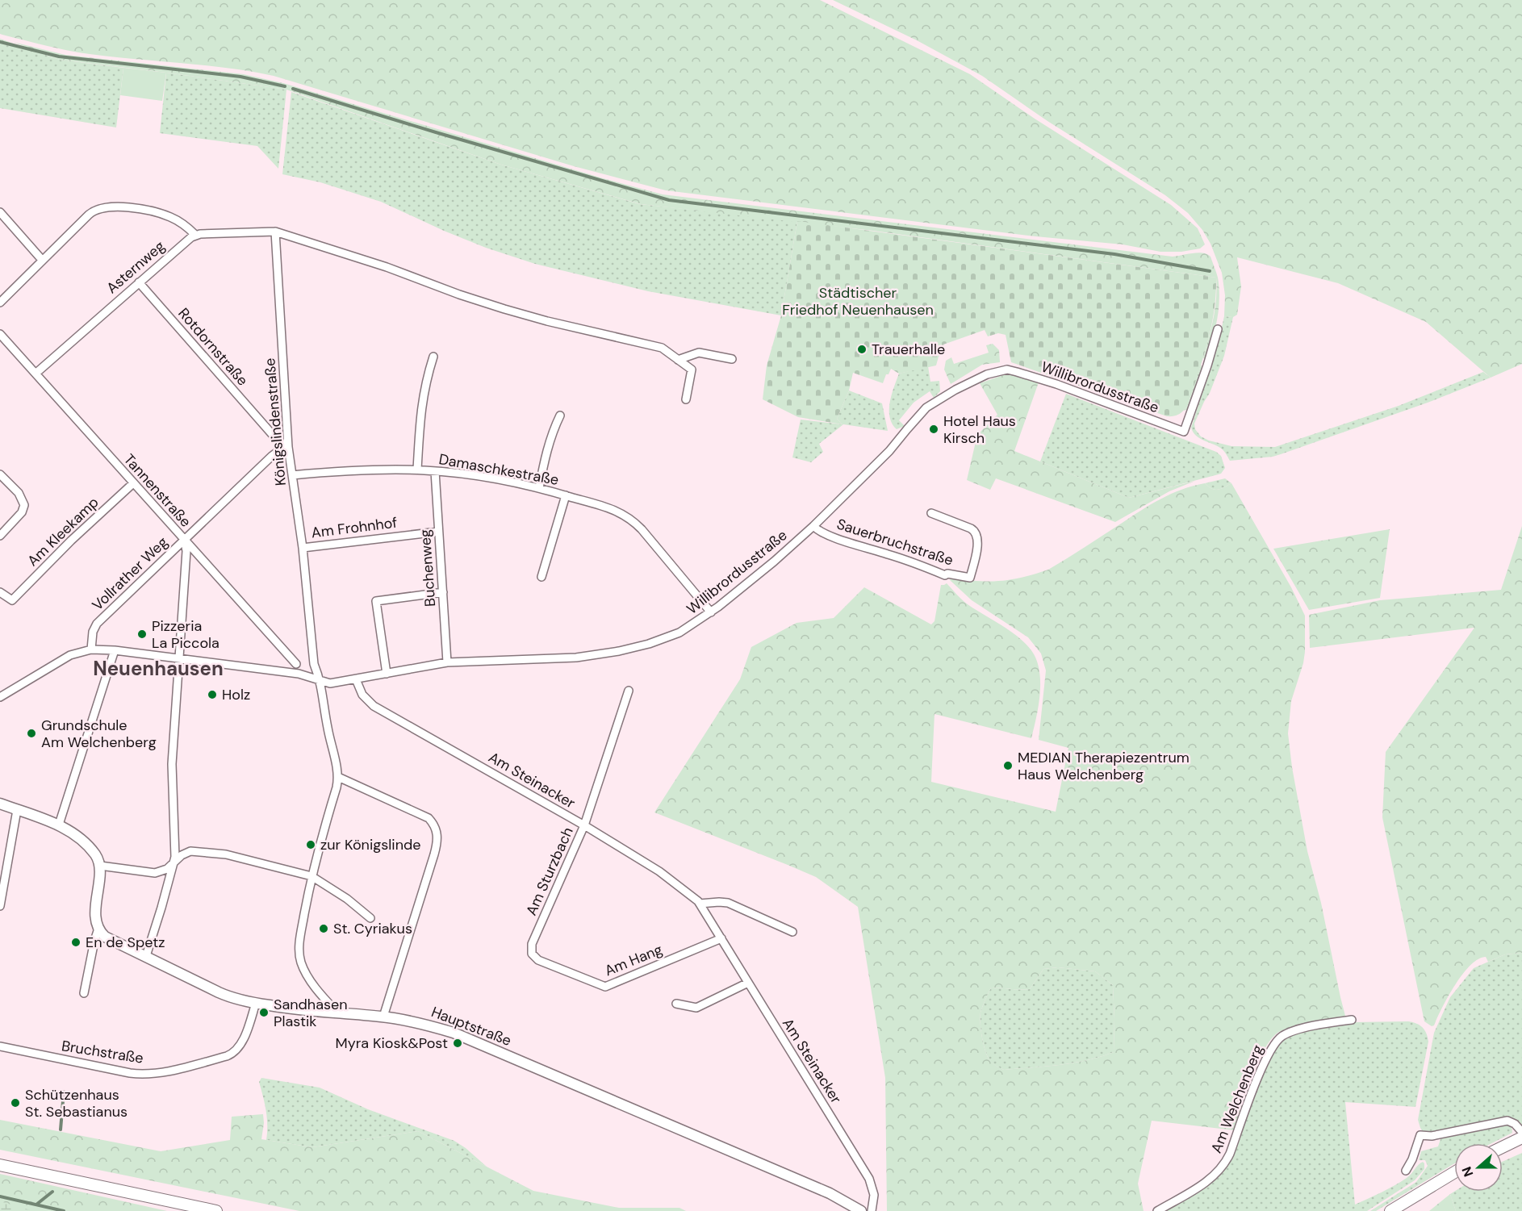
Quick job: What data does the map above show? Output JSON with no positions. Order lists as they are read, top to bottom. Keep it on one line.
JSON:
{"streets":{"street":["Asternweg","Rotdornstraße","Willibrordusstraße","Königslindenstraße","Damaschkestraße","Tannenstraße","Am Frohnhof","Am Kleekamp","Sauerbruchstraße","Buchenweg","Vollrather Weg","Am Steinacker","Am Sturzbach","Am Hang","Hauptstraße","Bruchstraße","Am Welchenberg"]},"crossings":[["Asternweg","Rotdornstraße"],["Asternweg","Tannenstraße"],["Rotdornstraße","Königslindenstraße"],["Rotdornstraße","Vollrather Weg"],["Willibrordusstraße","Königslindenstraße"],["Willibrordusstraße","Damaschkestraße"],["Willibrordusstraße","Sauerbruchstraße"],["Willibrordusstraße","Buchenweg"],["Willibrordusstraße","Vollrather Weg"],["Willibrordusstraße","Am Steinacker"],["Königslindenstraße","Damaschkestraße"],["Königslindenstraße","Am Frohnhof"],["Königslindenstraße","Vollrather Weg"],["Königslindenstraße","Hauptstraße"],["Damaschkestraße","Buchenweg"],["Tannenstraße","Am Kleekamp"],["Tannenstraße","Vollrather Weg"],["Am Frohnhof","Buchenweg"],["Am Steinacker","Am Sturzbach"],["Am Steinacker","Am Hang"],["Am Sturzbach","Am Hang"],["Hauptstraße","Bruchstraße"]],"districts":["Neuenhausen"],"parks":["Städtischer Friedhof Neuenhausen"],"places":["Trauerhalle","Hotel Haus Kirsch","Pizzeria La Piccola","Holz","Grundschule Am Welchenberg","MEDIAN Therapiezentrum Haus Welchenberg","zur Königslinde","St. Cyriakus","En de Spetz","Sandhasen Plastik","Myra Kiosk&Post","Schützenhaus St. Sebastianus"],"north":"left"}
